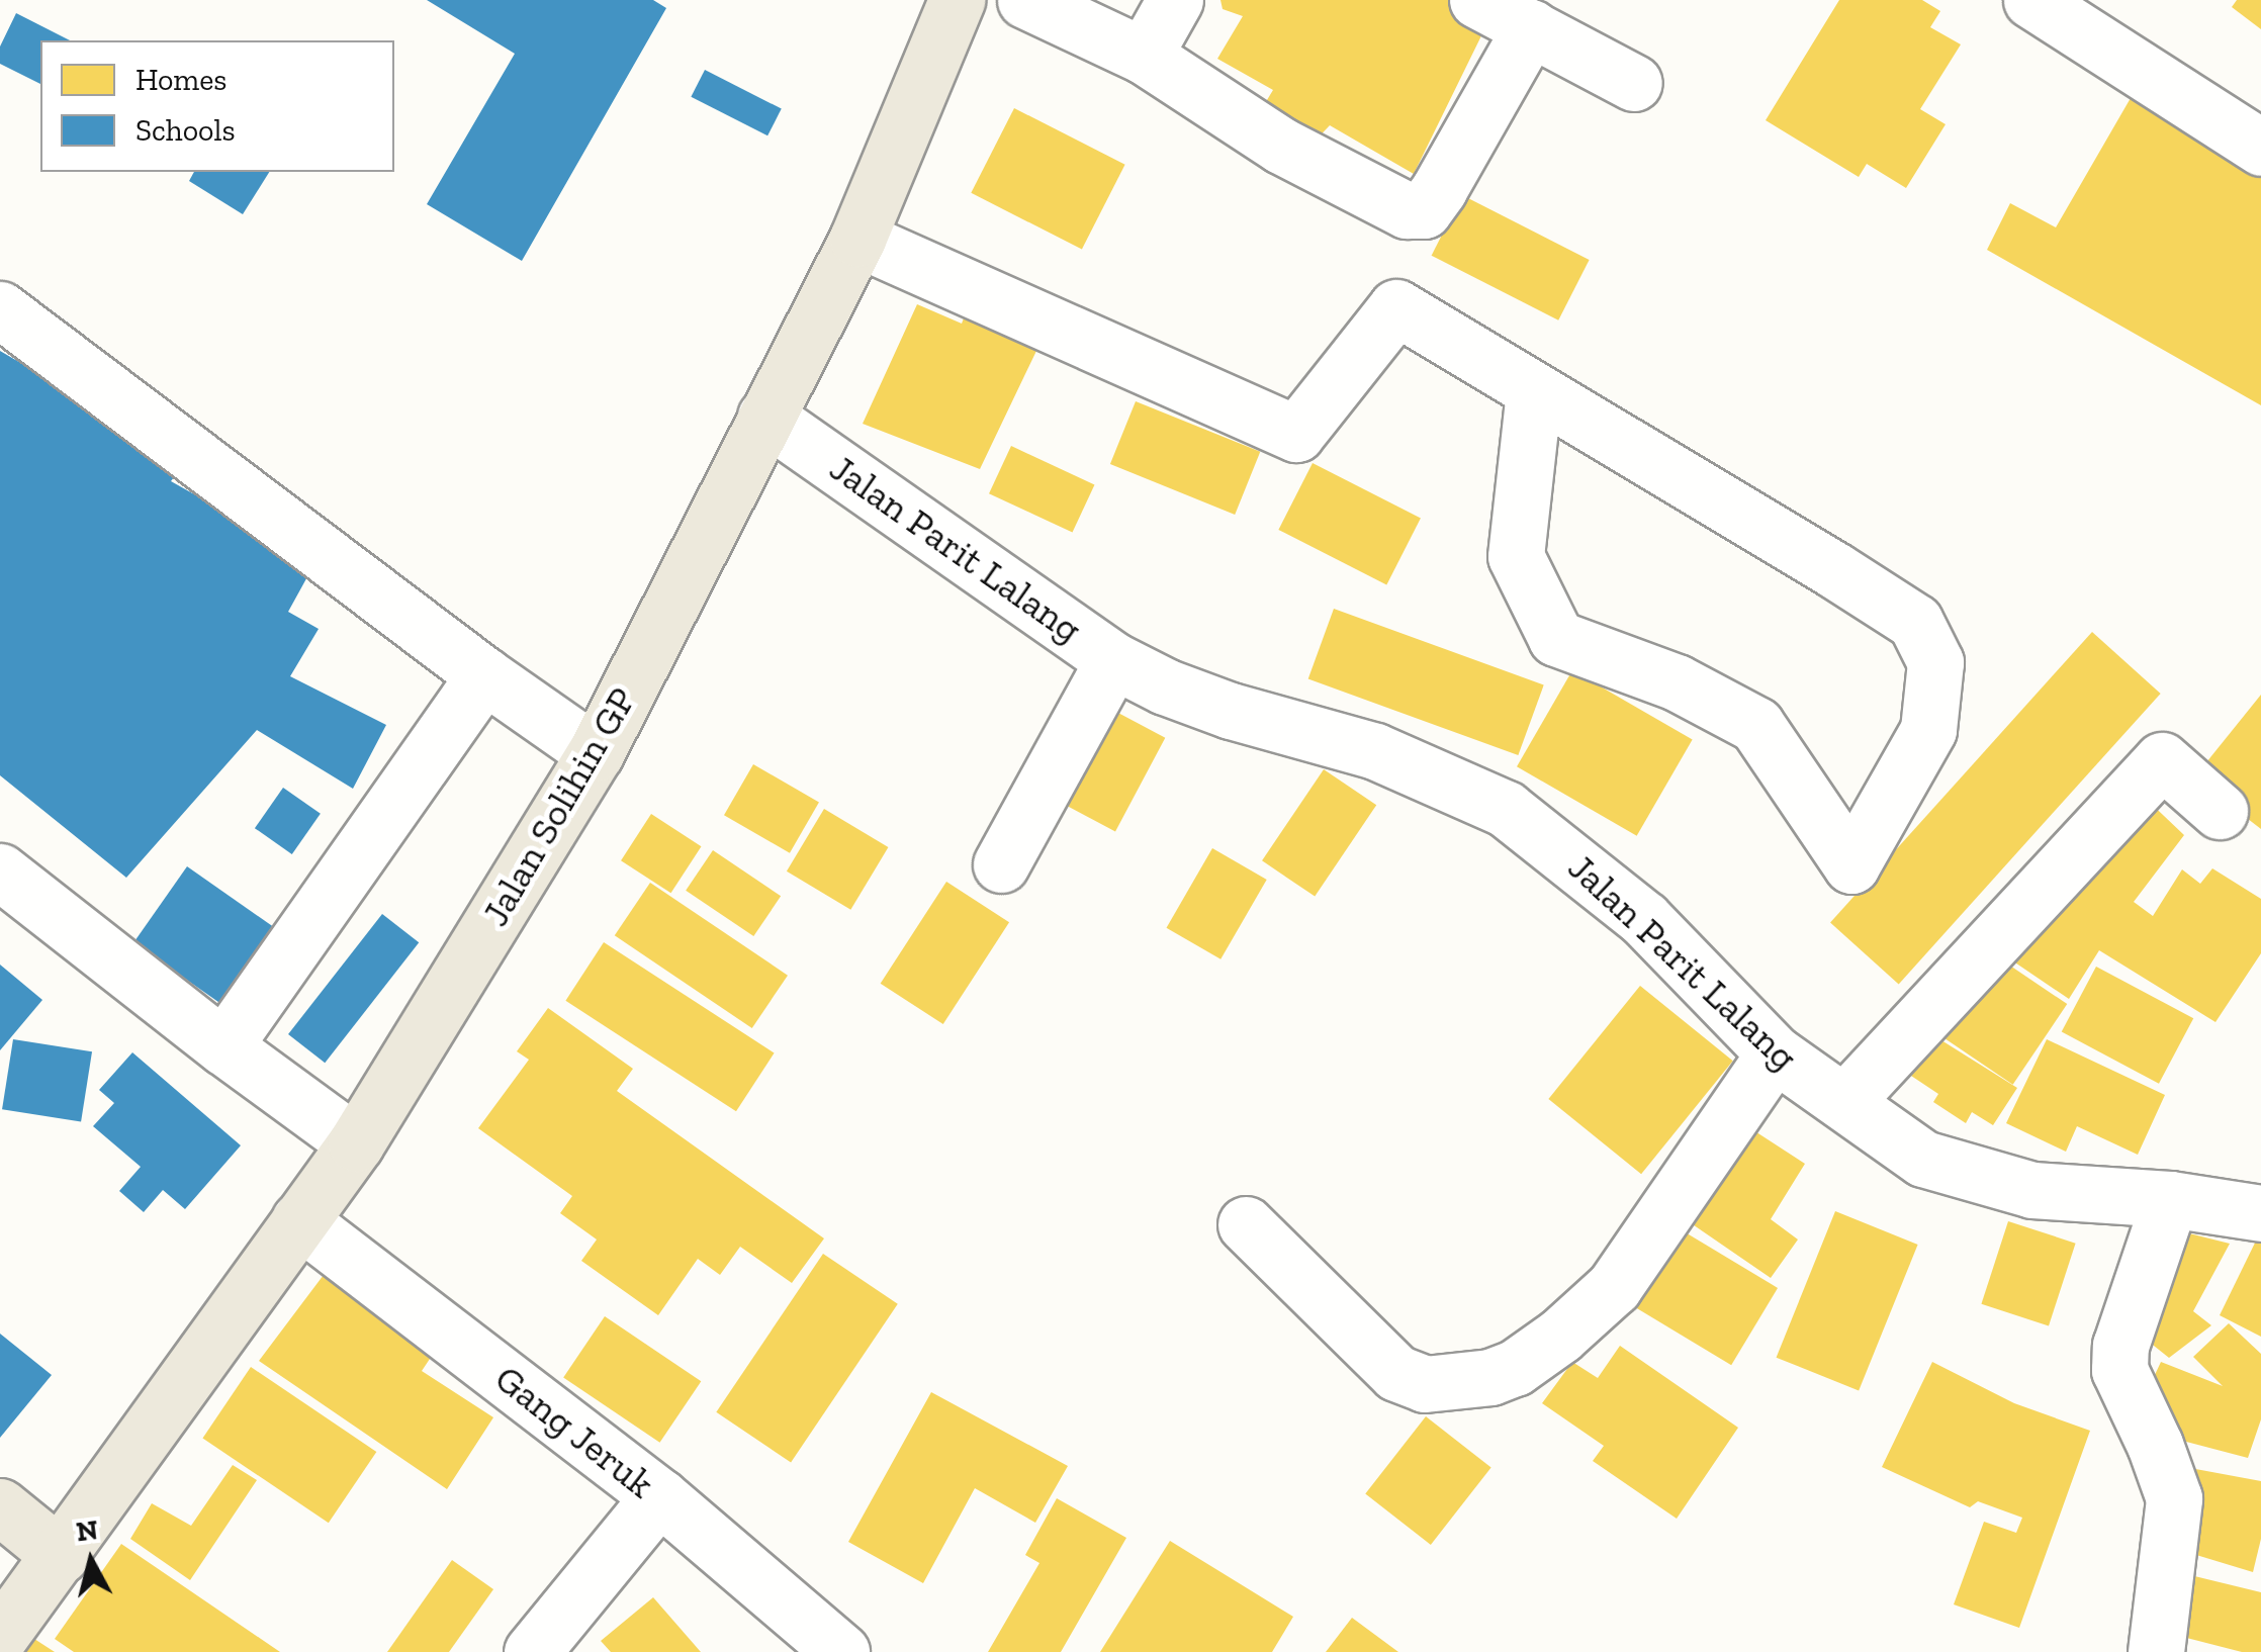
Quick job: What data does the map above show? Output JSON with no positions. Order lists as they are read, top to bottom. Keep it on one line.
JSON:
{"streets":{"main road":["Jalan Solihin GP"],"street":["Jalan Parit Lalang","Gang Jeruk"]},"crossings":[["Jalan Parit Lalang","Jalan Solihin GP"],["Jalan Solihin GP","Gang Jeruk"]],"legend":["Homes","Schools"],"north":"top"}
